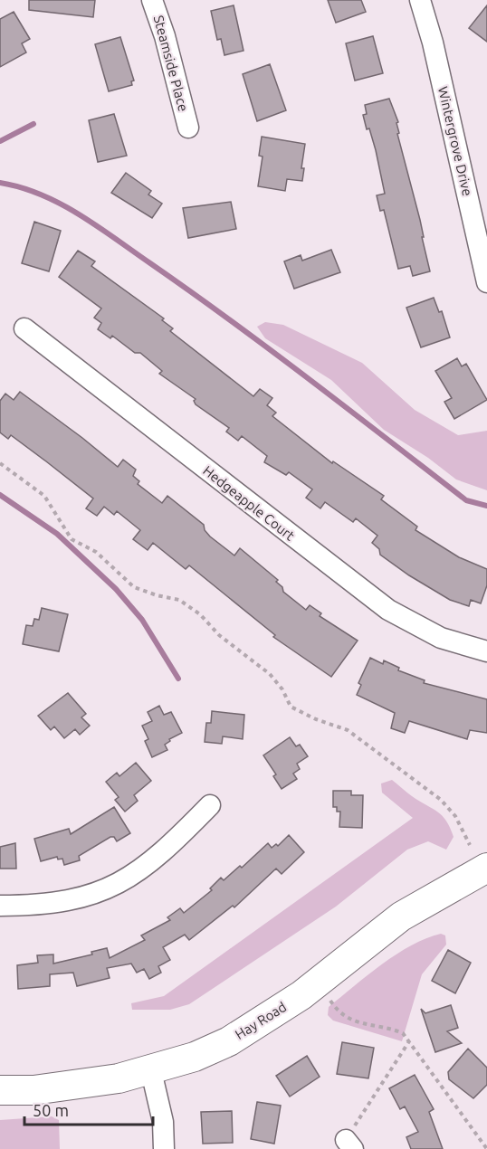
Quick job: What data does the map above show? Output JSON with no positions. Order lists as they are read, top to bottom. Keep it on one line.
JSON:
{"streets":{"street":["Steamside Place","Wintergrove Drive","Hedgeapple Court","Hay Road"]},"scale_bar":"50 m"}
